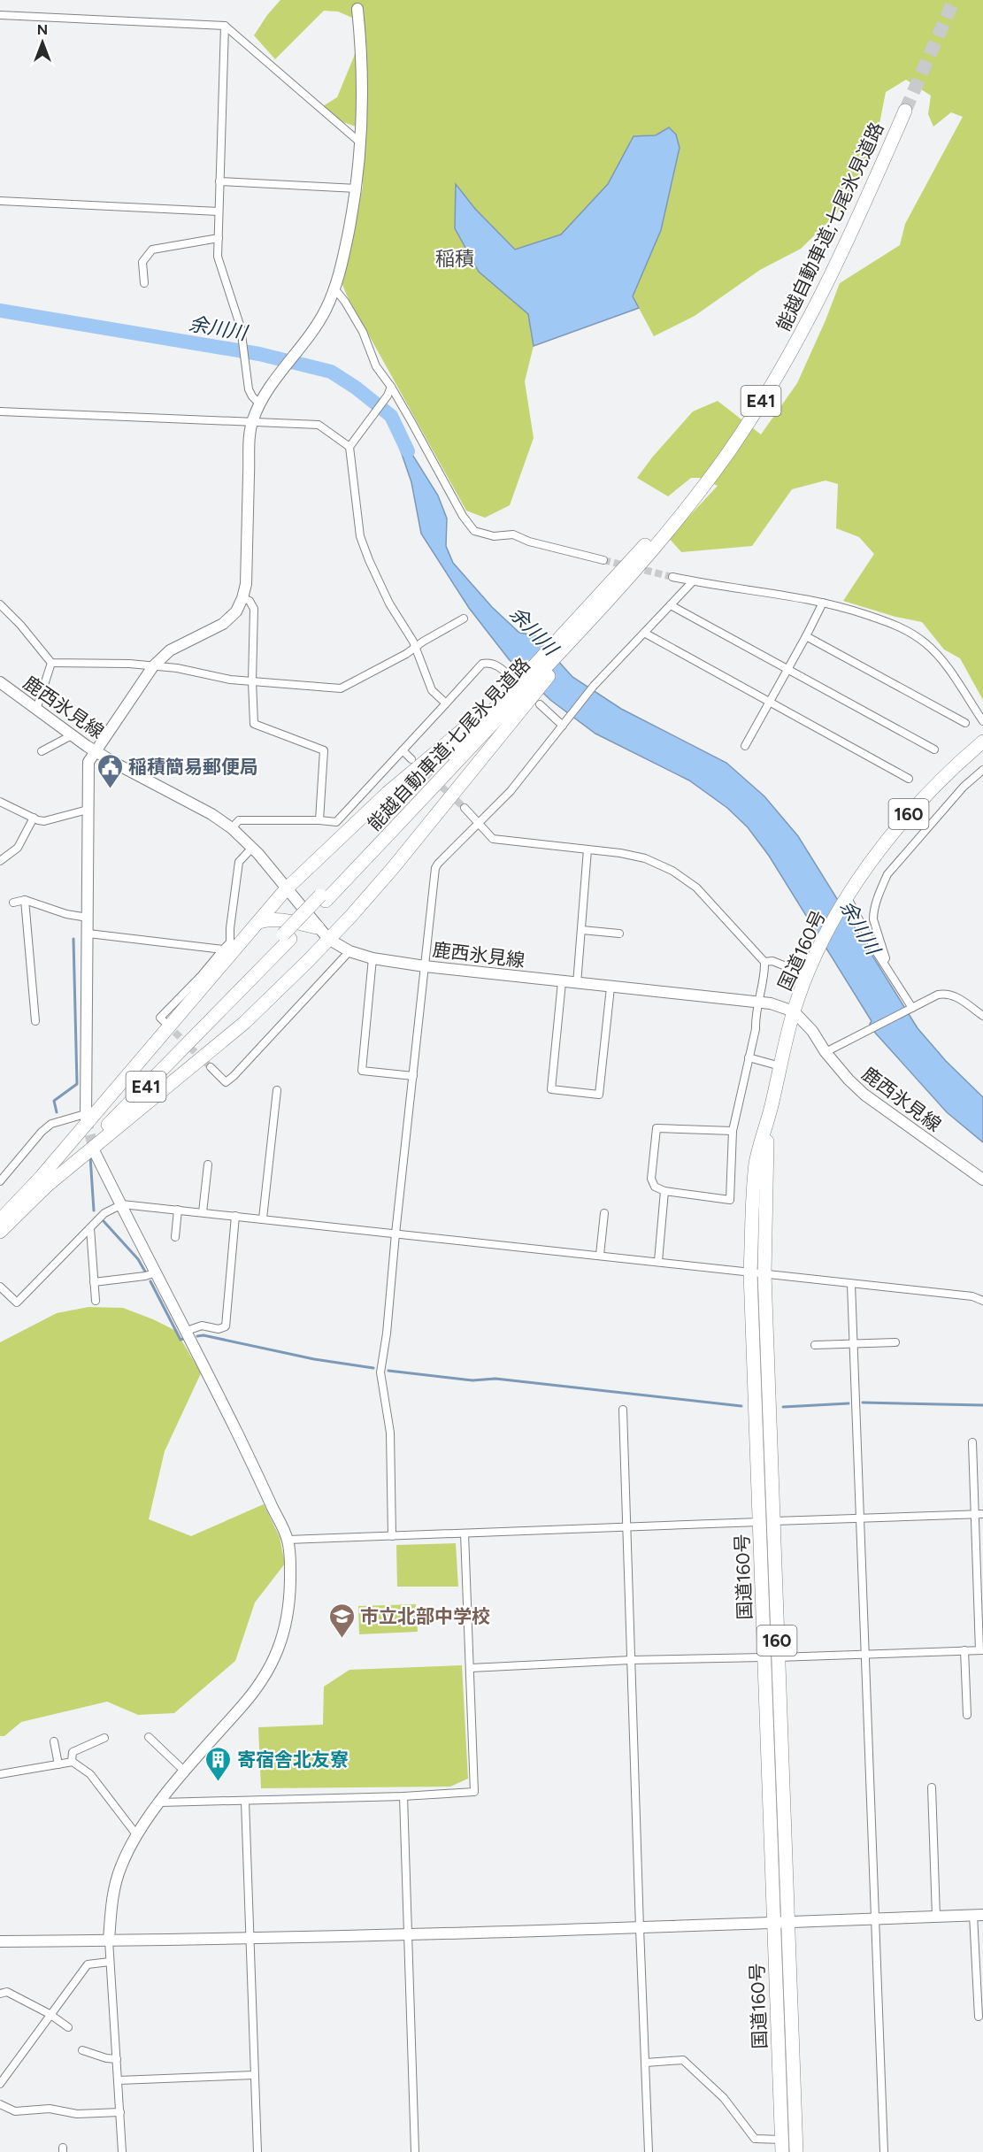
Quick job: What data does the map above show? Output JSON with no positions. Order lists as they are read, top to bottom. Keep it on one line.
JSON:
{"streets":{"highway":["能越自動車道;七尾氷見道路","E41","160","国道160号"],"street":["鹿西氷見線"]},"crossings":[["鹿西氷見線","国道160号"]],"districts":["稲積"],"water":["余川川"],"places":{"public building":["稲積簡易郵便局"],"school or university":["市立北部中学校"],"building":["寄宿舎北友寮"]},"north":"top"}
